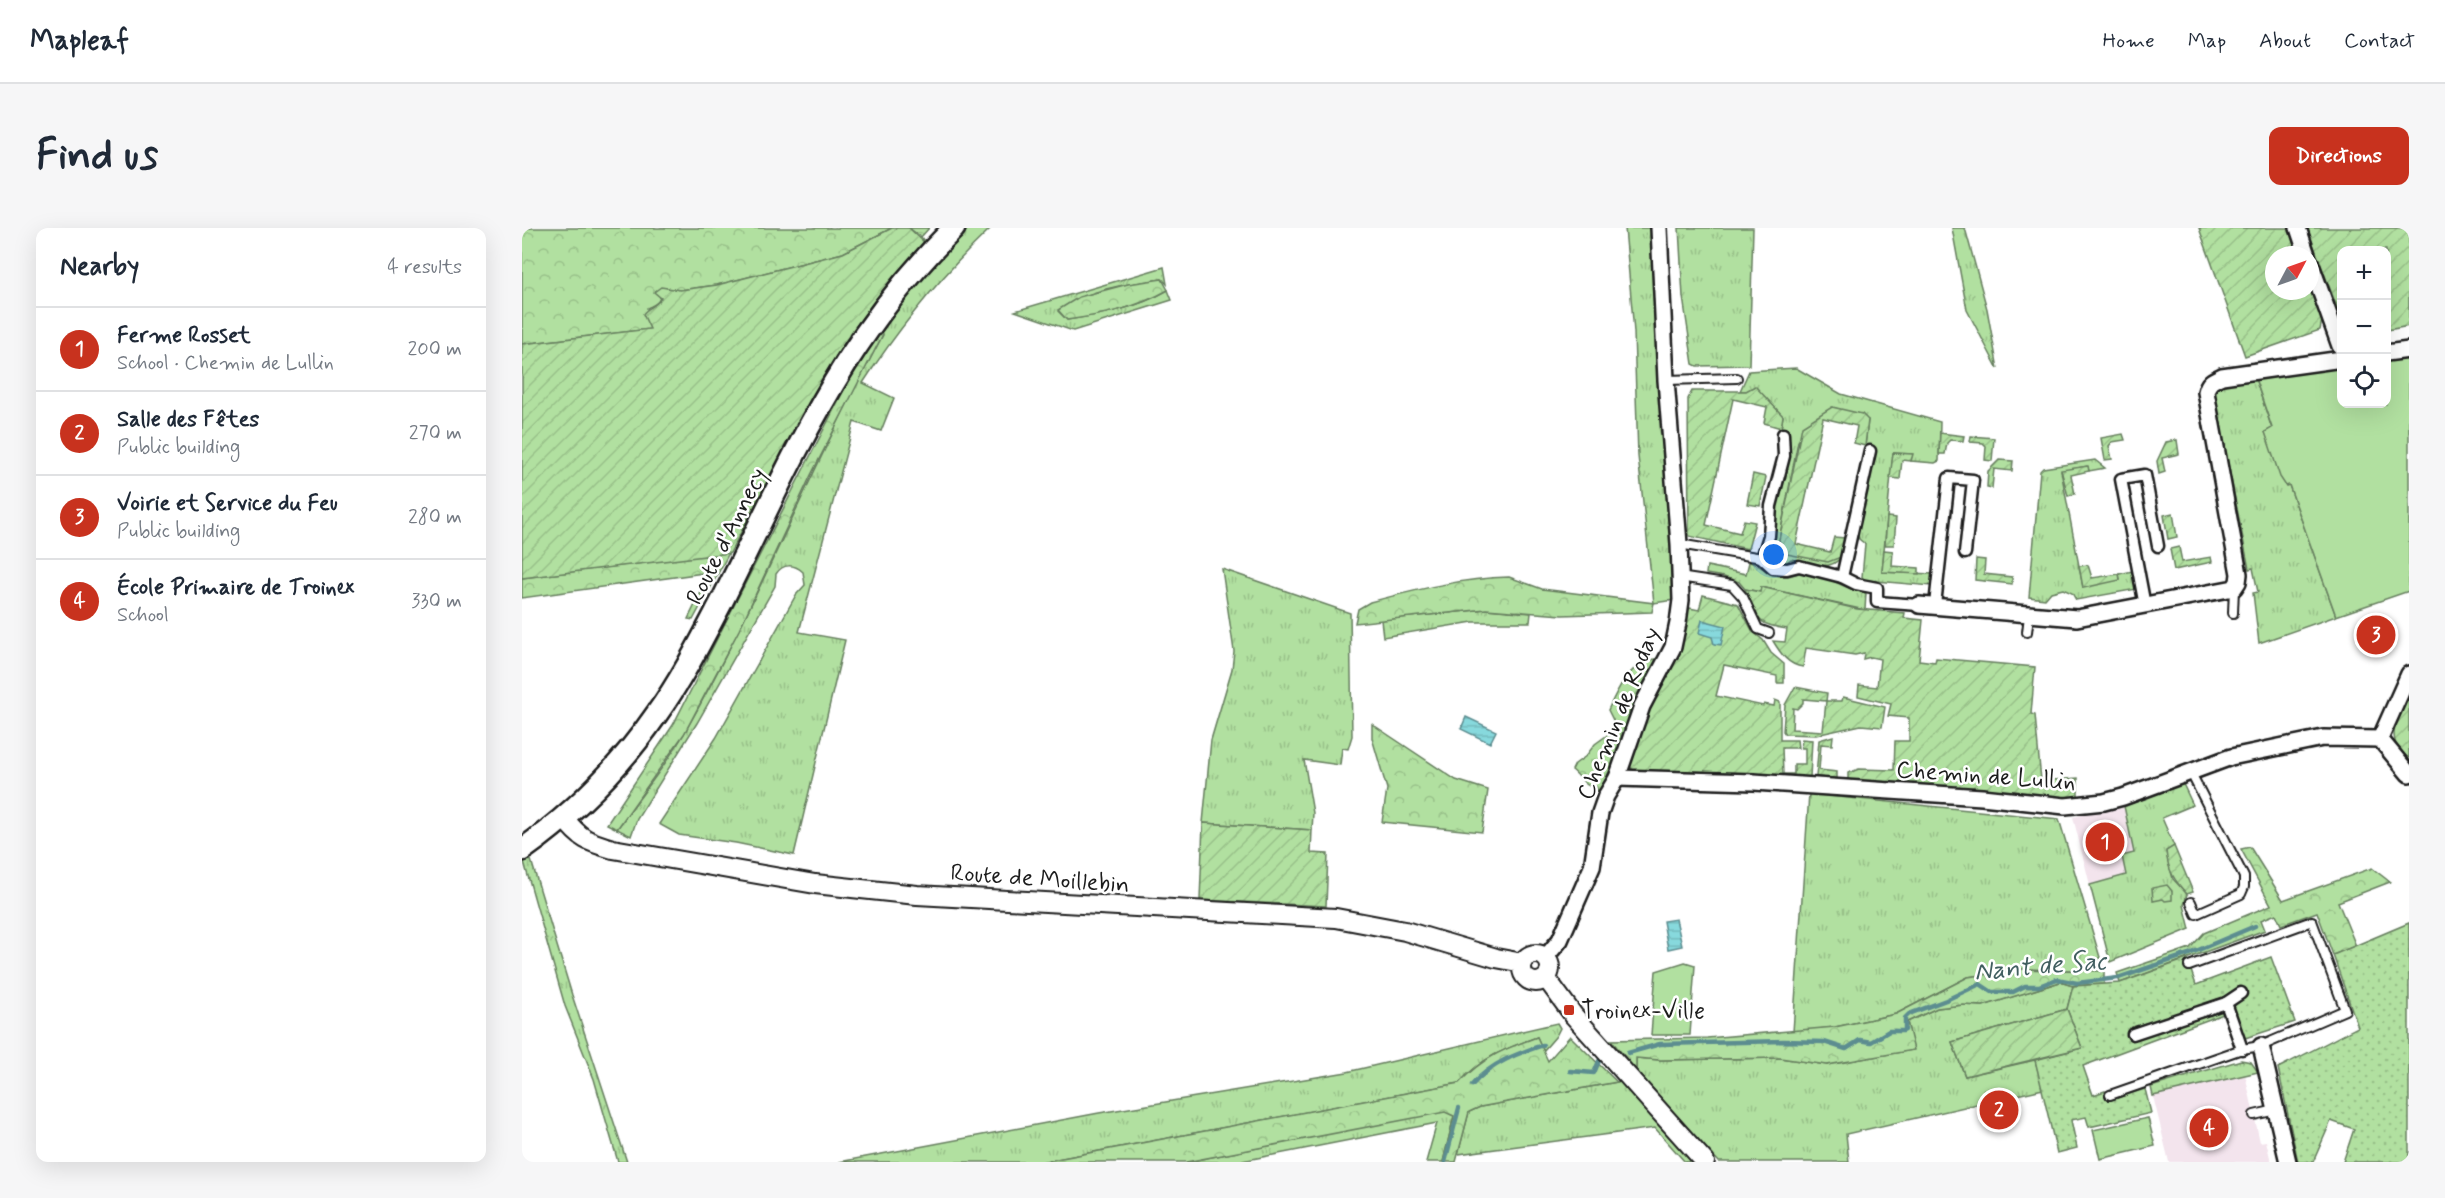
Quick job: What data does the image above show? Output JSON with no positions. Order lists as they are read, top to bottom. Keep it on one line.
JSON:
{"streets":{"main road":["Route d'Annecy"],"street":["Chemin de Roday","Chemin de Lullin","Route de Moillebin"]},"crossings":[["Route d'Annecy","Route de Moillebin"],["Chemin de Roday","Chemin de Lullin"],["Chemin de Roday","Route de Moillebin"]],"water":["Nant de Sac"],"places":{"transit":["Troinex-Ville"]},"north":"top right","page":{"header":"Mapleaf","nav":["Home","Map","About","Contact"],"buttons":"Directions","title":"Find us","heading":["Nearby","4 results"],"map_buttons":["+","−"],"list":[{"mark":"1","name":"Ferme Rosset","note":"School · Chemin de Lullin","value":"200 m"},{"mark":"2","name":"Salle des Fêtes","note":"Public building","value":"270 m"},{"mark":"3","name":"Voirie et Service du Feu","note":"Public building","value":"280 m"},{"mark":"4","name":"École Primaire de Troinex","note":"School","value":"330 m"}],"pins":["3","1","2","4"]}}
